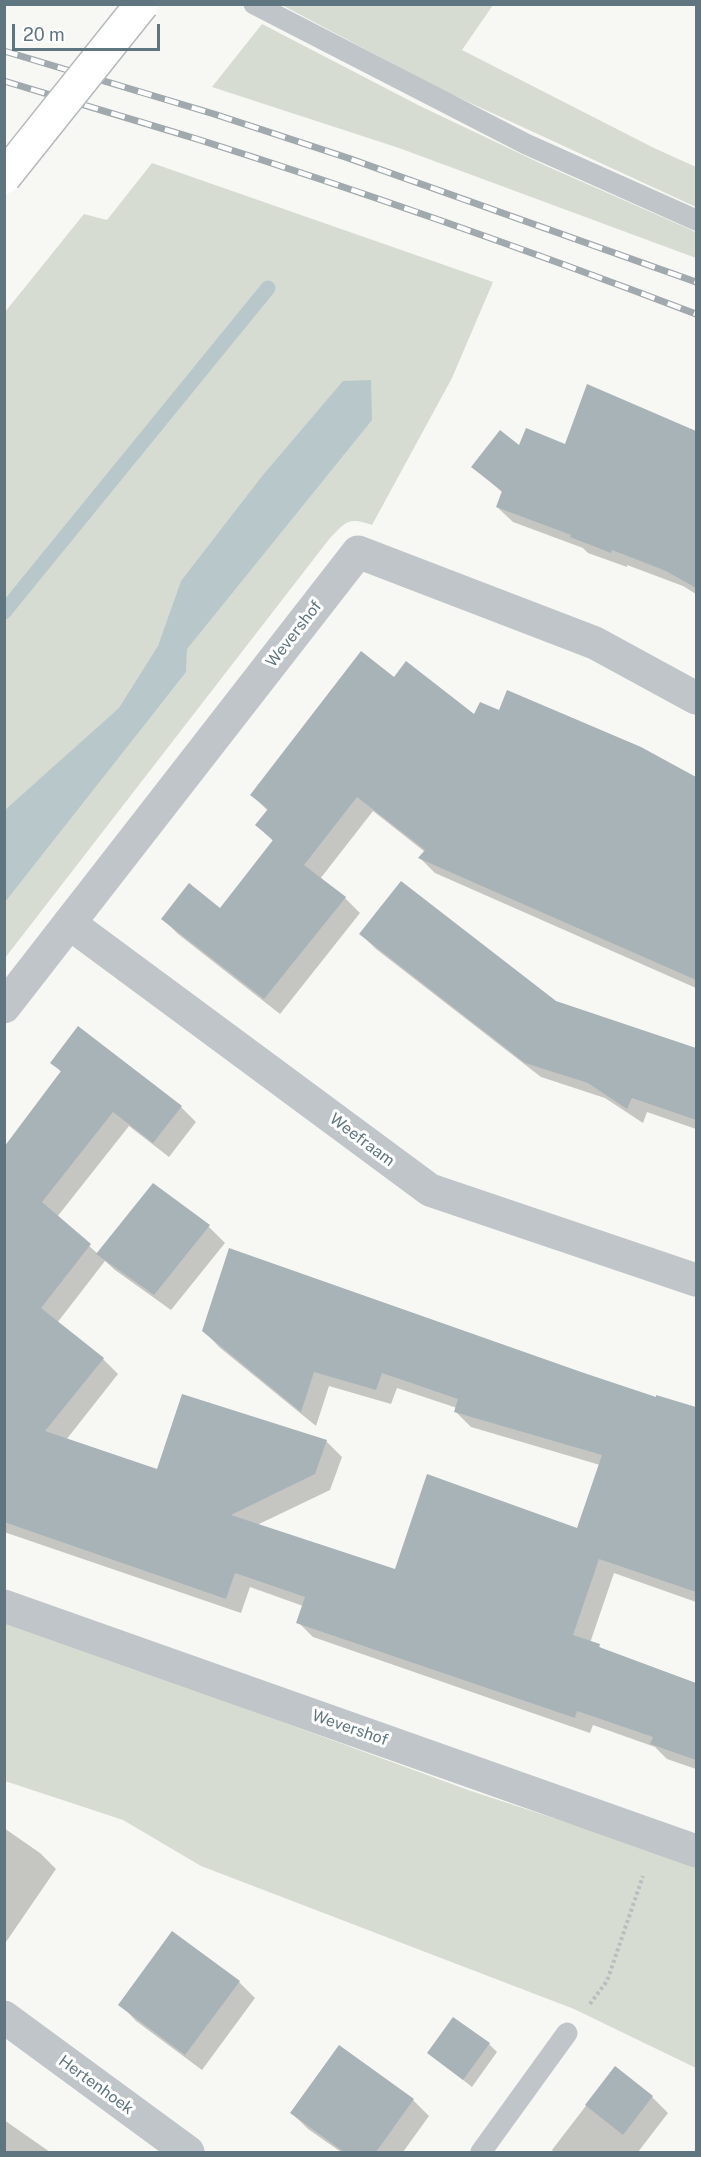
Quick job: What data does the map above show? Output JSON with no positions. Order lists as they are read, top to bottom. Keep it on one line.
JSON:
{"streets":{"street":["Wevershof","Weefraam","Hertenhoek"]},"crossings":[["Wevershof","Weefraam"]],"scale_bar":"20 m"}
